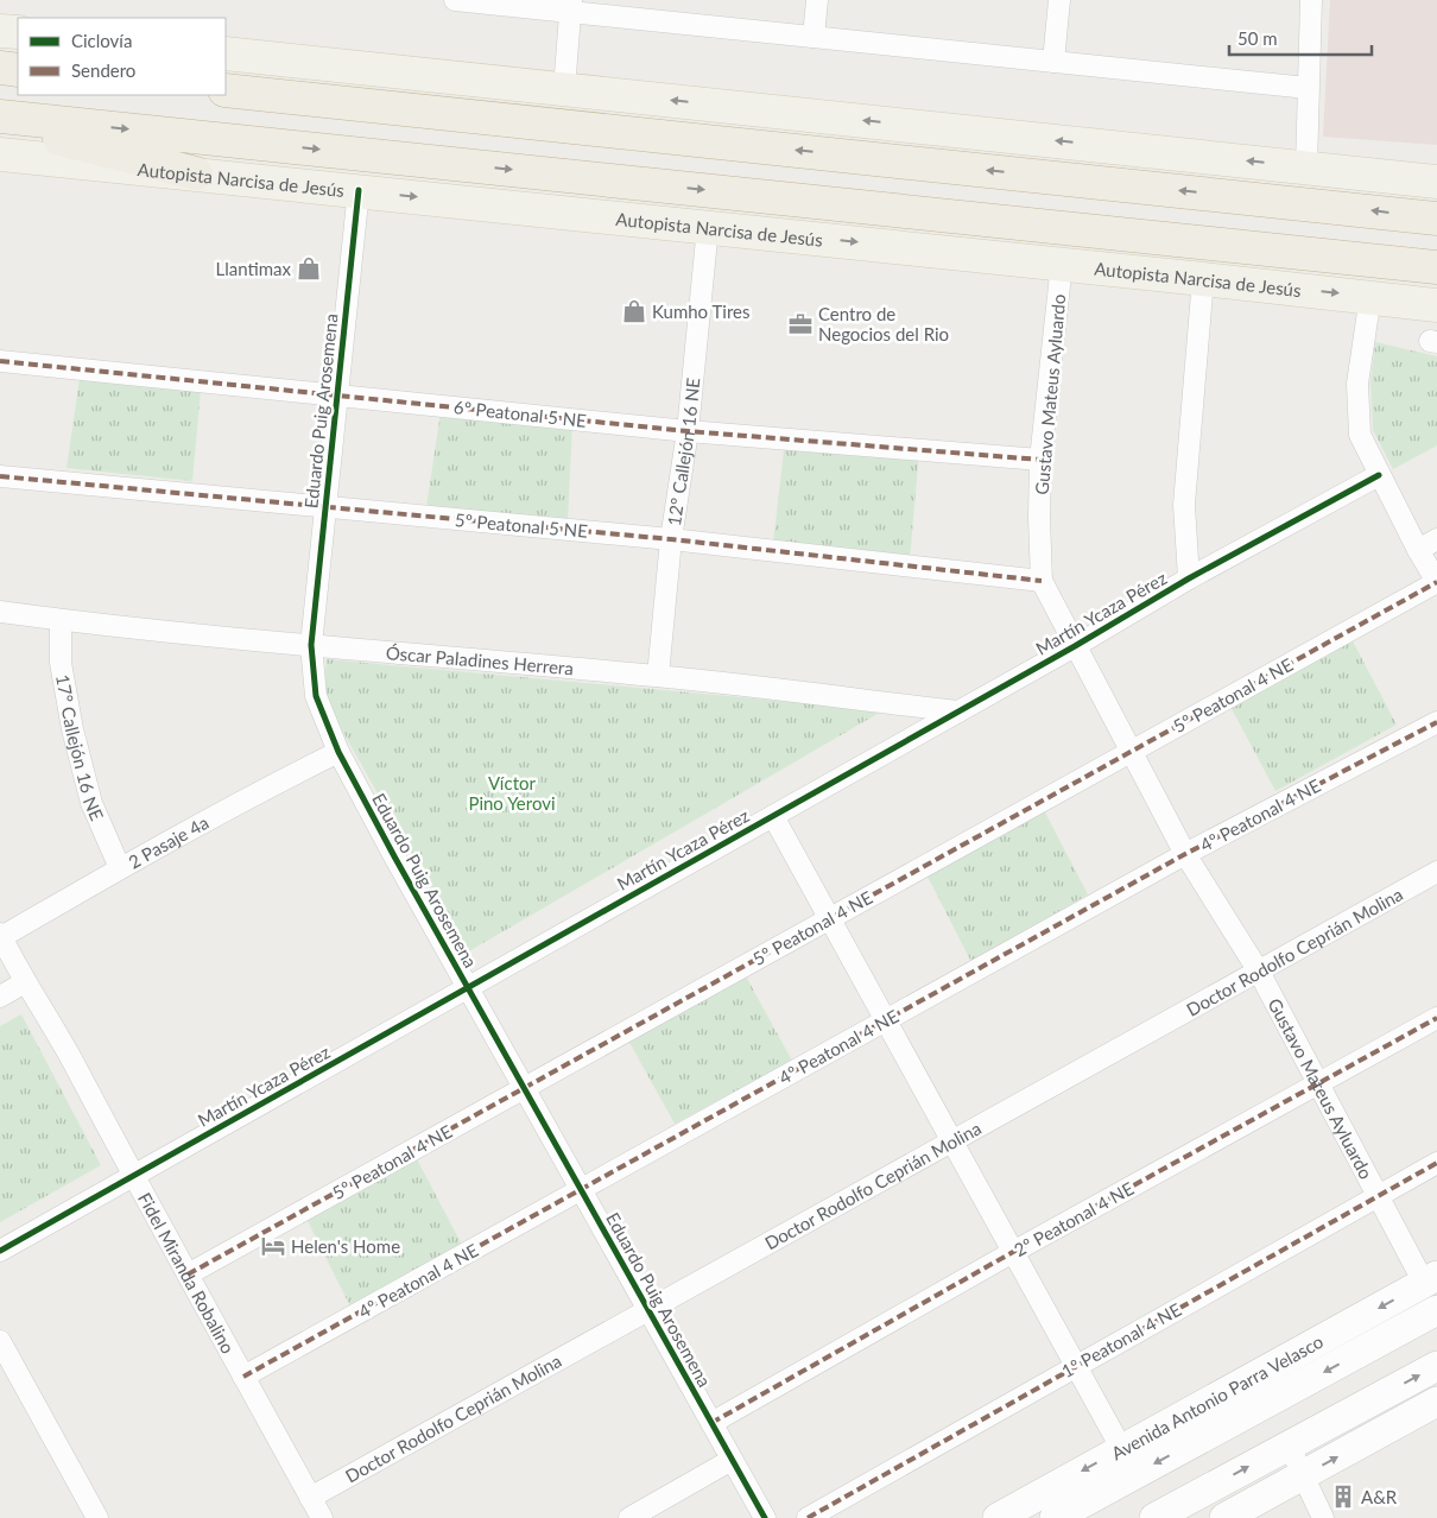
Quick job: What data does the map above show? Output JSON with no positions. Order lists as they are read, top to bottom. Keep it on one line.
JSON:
{"streets":{"highway":["Autopista Narcisa de Jesús"],"main road":["Avenida Antonio Parra Velasco"],"street":["Gustavo Mateus Ayluardo","Eduardo Puig Arosemena","6º Peatonal 5 NE","12° Callejón 16 NE","5º Peatonal 5 NE","Martín Ycaza Pérez","Óscar Paladines Herrera","5º Peatonal 4 NE","17° Callejón 16 NE","4º Peatonal 4 NE","2 Pasaje 4a","Doctor Rodolfo Ceprián Molina","2º Peatonal 4 NE","Fidel Miranda Robalino","1º Peatonal 4 NE"]},"crossings":[["Autopista Narcisa de Jesús","Gustavo Mateus Ayluardo"],["Autopista Narcisa de Jesús","Eduardo Puig Arosemena"],["Autopista Narcisa de Jesús","12° Callejón 16 NE"],["Gustavo Mateus Ayluardo","6º Peatonal 5 NE"],["Gustavo Mateus Ayluardo","5º Peatonal 5 NE"],["Gustavo Mateus Ayluardo","Martín Ycaza Pérez"],["Gustavo Mateus Ayluardo","5º Peatonal 4 NE"],["Gustavo Mateus Ayluardo","4º Peatonal 4 NE"],["Gustavo Mateus Ayluardo","Doctor Rodolfo Ceprián Molina"],["Gustavo Mateus Ayluardo","2º Peatonal 4 NE"],["Gustavo Mateus Ayluardo","1º Peatonal 4 NE"],["Gustavo Mateus Ayluardo","Avenida Antonio Parra Velasco"],["Eduardo Puig Arosemena","6º Peatonal 5 NE"],["Eduardo Puig Arosemena","5º Peatonal 5 NE"],["Eduardo Puig Arosemena","Martín Ycaza Pérez"],["Eduardo Puig Arosemena","Óscar Paladines Herrera"],["Eduardo Puig Arosemena","5º Peatonal 4 NE"],["Eduardo Puig Arosemena","4º Peatonal 4 NE"],["Eduardo Puig Arosemena","2 Pasaje 4a"],["Eduardo Puig Arosemena","Doctor Rodolfo Ceprián Molina"],["Eduardo Puig Arosemena","2º Peatonal 4 NE"],["6º Peatonal 5 NE","12° Callejón 16 NE"],["12° Callejón 16 NE","5º Peatonal 5 NE"],["12° Callejón 16 NE","Óscar Paladines Herrera"],["Martín Ycaza Pérez","Óscar Paladines Herrera"],["Martín Ycaza Pérez","Fidel Miranda Robalino"],["Óscar Paladines Herrera","17° Callejón 16 NE"],["5º Peatonal 4 NE","Fidel Miranda Robalino"],["17° Callejón 16 NE","2 Pasaje 4a"],["4º Peatonal 4 NE","Fidel Miranda Robalino"],["2 Pasaje 4a","Fidel Miranda Robalino"],["Doctor Rodolfo Ceprián Molina","Fidel Miranda Robalino"]],"parks":["Víctor Pino Yerovi"],"places":{"shop":["Llantimax","Kumho Tires"],"office":["Centro de Negocios del Rio"],"hotel":["Helen's Home"],"building":["A&R"]},"legend":["Ciclovía","Sendero"],"scale_bar":"50 m"}
